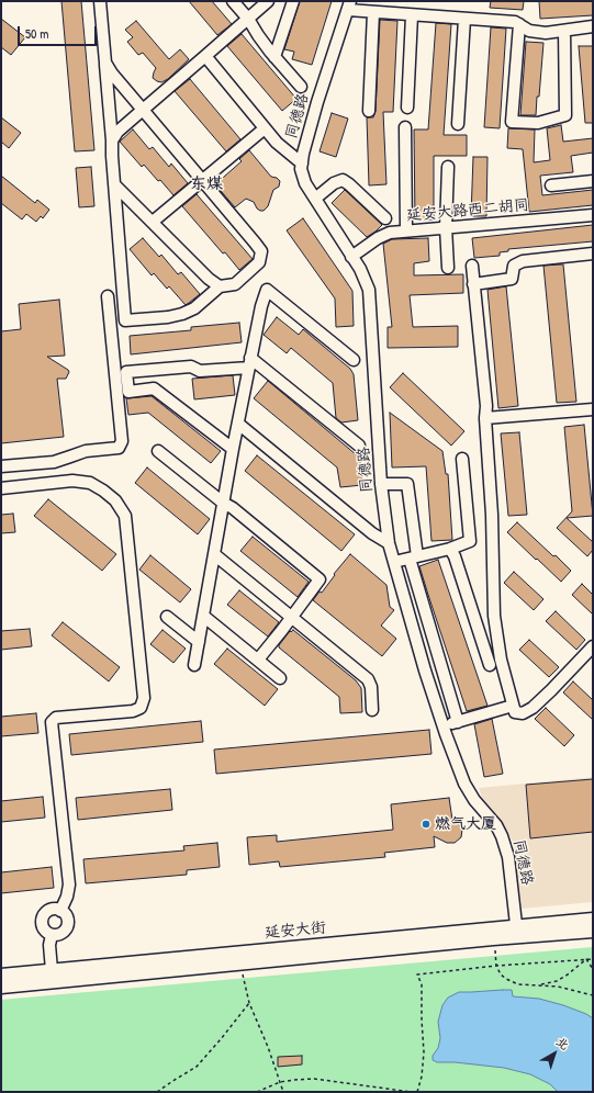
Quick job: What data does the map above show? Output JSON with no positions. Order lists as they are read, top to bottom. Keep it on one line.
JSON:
{"streets":{"main road":["延安大街"],"street":["同德路","延安大路西二胡同"]},"crossings":[["同德路","延安大路西二胡同"],["同德路","延安大街"]],"districts":["东煤"],"places":["燃气大厦"],"scale_bar":"50 m","north":"top right"}
